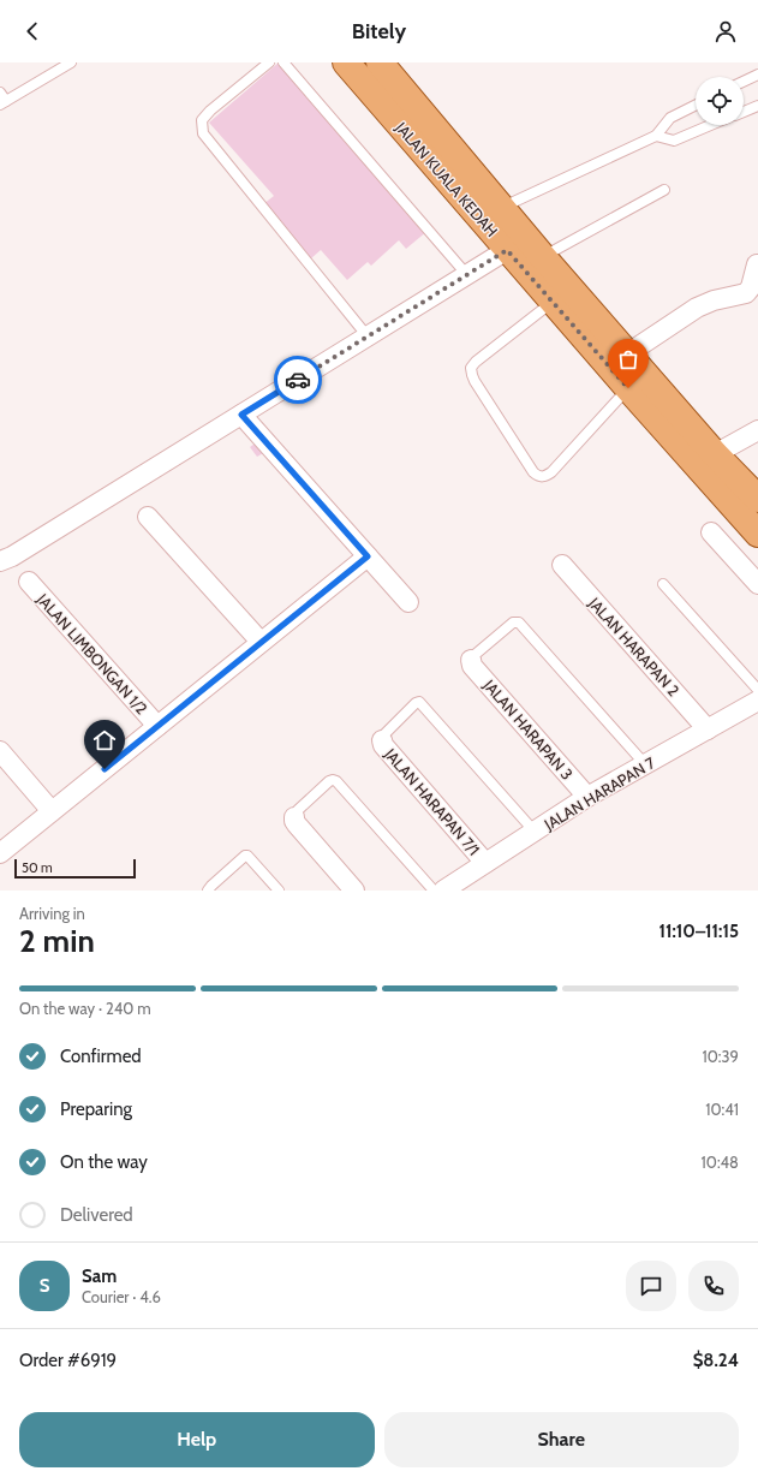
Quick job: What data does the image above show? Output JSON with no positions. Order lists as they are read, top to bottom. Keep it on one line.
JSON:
{"streets":{"main road":["JALAN KUALA KEDAH"],"street":["JALAN HARAPAN 2","JALAN LIMBONGAN 1/2","JALAN HARAPAN 3","JALAN HARAPAN 7","JALAN HARAPAN 7/1"]},"crossings":[["JALAN HARAPAN 2","JALAN HARAPAN 7"],["JALAN HARAPAN 3","JALAN HARAPAN 7"],["JALAN HARAPAN 7","JALAN HARAPAN 7/1"]],"scale_bar":"50 m","page":{"header":"Bitely","scale":"50 m","heading":["2 min","Arriving in","11:10–11:15"],"panel":["Sam","Courier · 4.6","Order #6919","$8.24"],"bar":"On the way · 240 m","list":[["Confirmed","10:39"],["Preparing","10:41"],["On the way","10:48"],"Delivered"],"round":"S","buttons":["Help","Share"]}}
